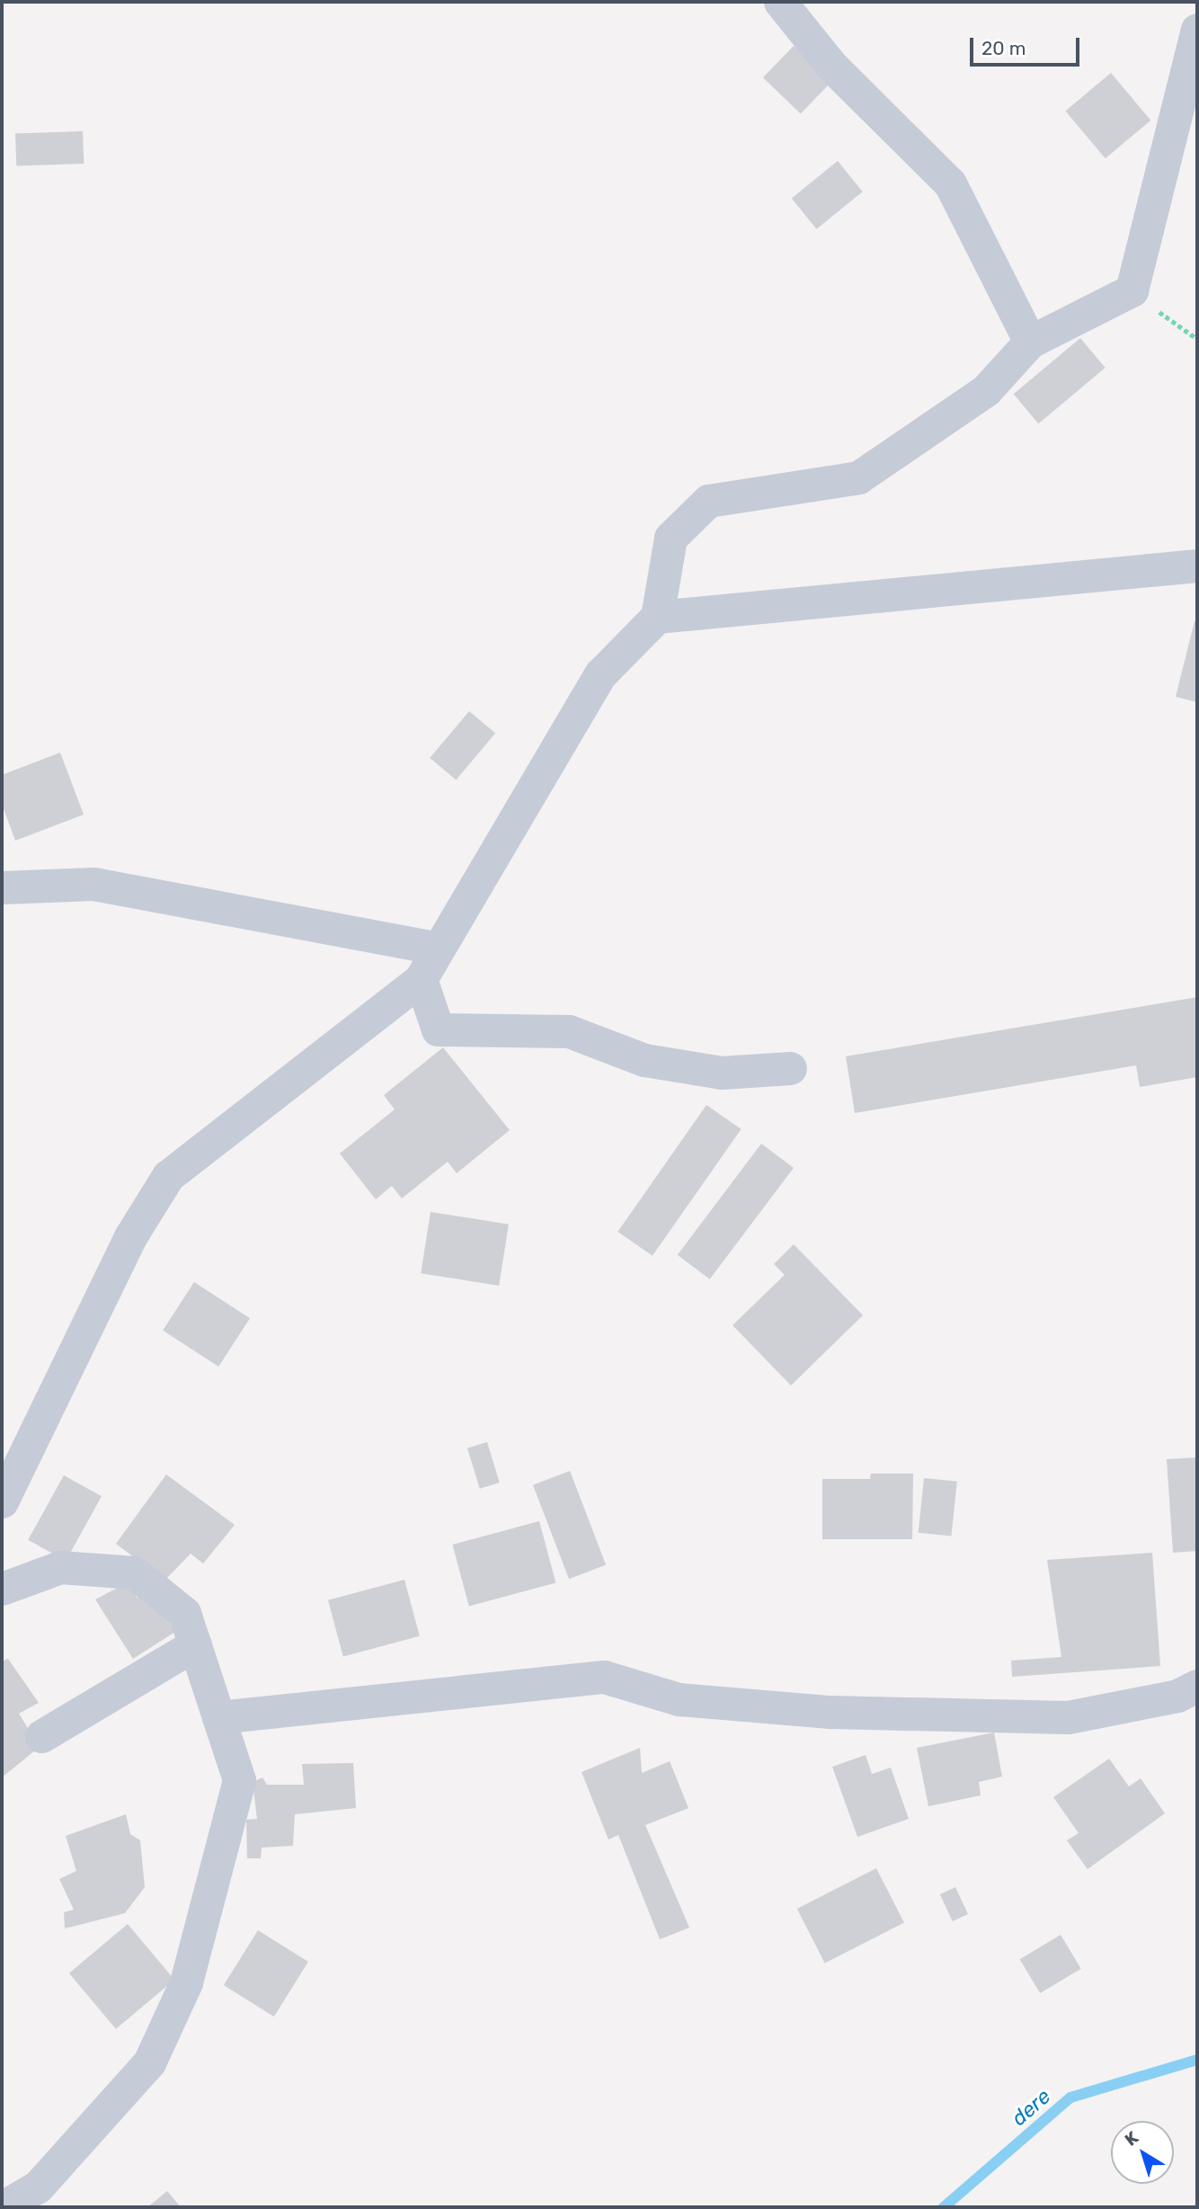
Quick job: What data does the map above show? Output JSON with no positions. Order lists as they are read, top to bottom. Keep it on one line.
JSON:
{"water":["dere"],"scale_bar":"20 m","north":"top left"}
